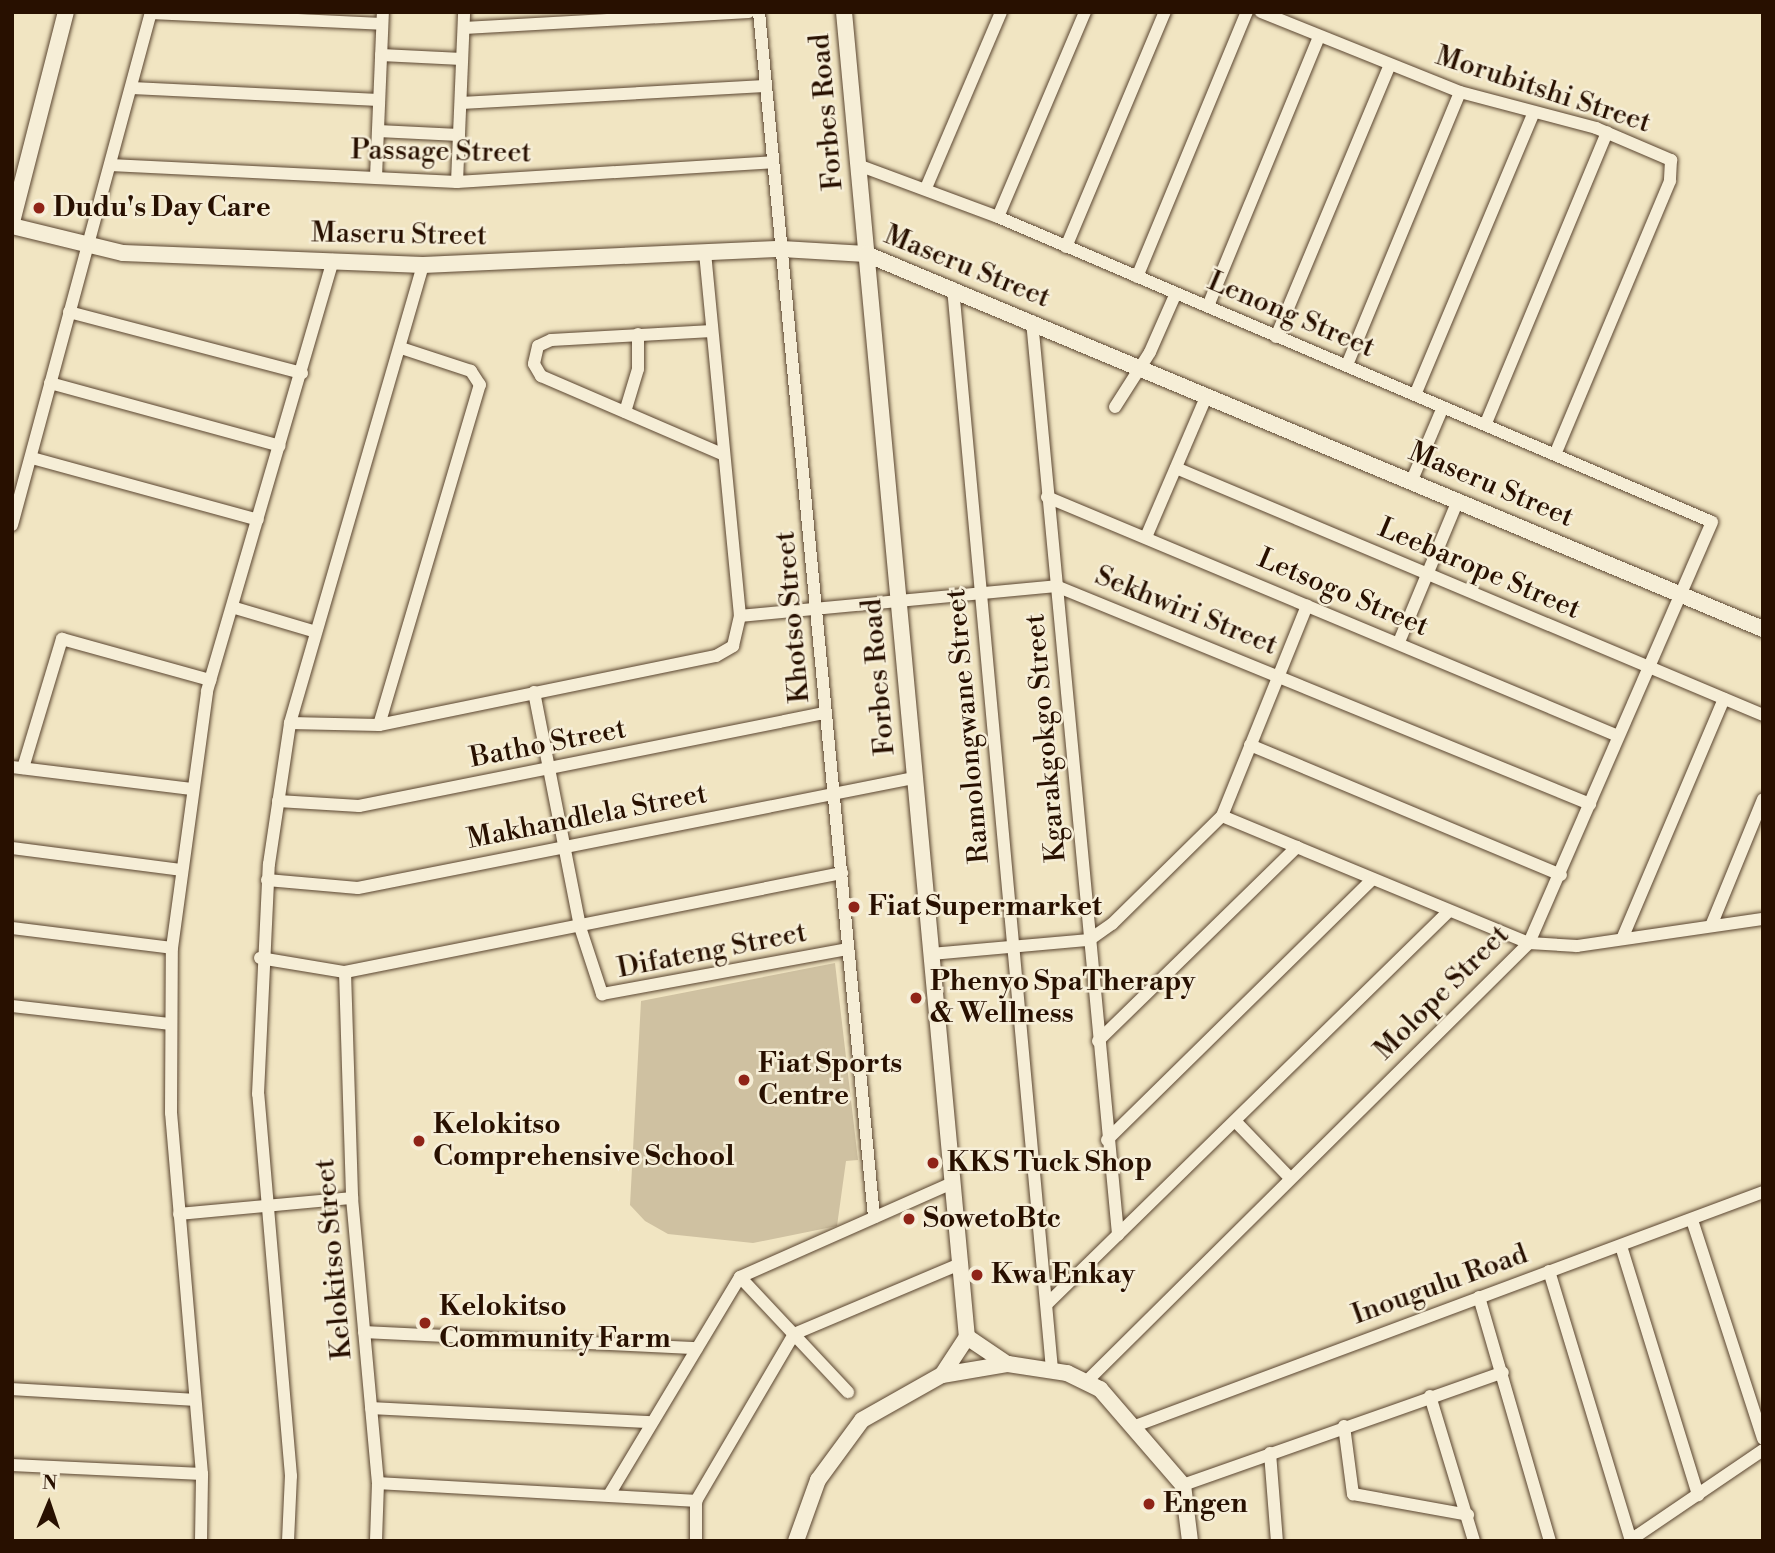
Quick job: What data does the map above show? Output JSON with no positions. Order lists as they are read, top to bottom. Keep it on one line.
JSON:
{"streets":{"street":["Morubitshi Street","Forbes Road","Passage Street","Maseru Street","Lenong Street","Leebarope Street","Letsogo Street","Sekhwiri Street","Khotso Street","Ramolongwane Street","Kgarakgokgo Street","Batho Street","Makhandlela Street","Difateng Street","Molope Street","Kelokitso Street","Inougulu Road"]},"crossings":[["Morubitshi Street","Lenong Street"],["Forbes Road","Maseru Street"],["Forbes Road","Lenong Street"],["Forbes Road","Sekhwiri Street"],["Forbes Road","Makhandlela Street"],["Passage Street","Khotso Street"],["Maseru Street","Khotso Street"],["Maseru Street","Ramolongwane Street"],["Maseru Street","Kgarakgokgo Street"],["Maseru Street","Molope Street"],["Lenong Street","Molope Street"],["Leebarope Street","Molope Street"],["Letsogo Street","Kgarakgokgo Street"],["Letsogo Street","Molope Street"],["Sekhwiri Street","Khotso Street"],["Sekhwiri Street","Ramolongwane Street"],["Sekhwiri Street","Kgarakgokgo Street"],["Sekhwiri Street","Molope Street"],["Khotso Street","Batho Street"],["Khotso Street","Makhandlela Street"],["Khotso Street","Difateng Street"],["Batho Street","Difateng Street"],["Makhandlela Street","Difateng Street"]],"places":["Dudu's Day Care","Fiat Supermarket","Phenyo SpaTherapy & Wellness","Fiat Sports Centre","Kelokitso Comprehensive School","KKS Tuck Shop","SowetoBtc","Kwa Enkay","Kelokitso Community Farm","Engen"],"north":"top"}
